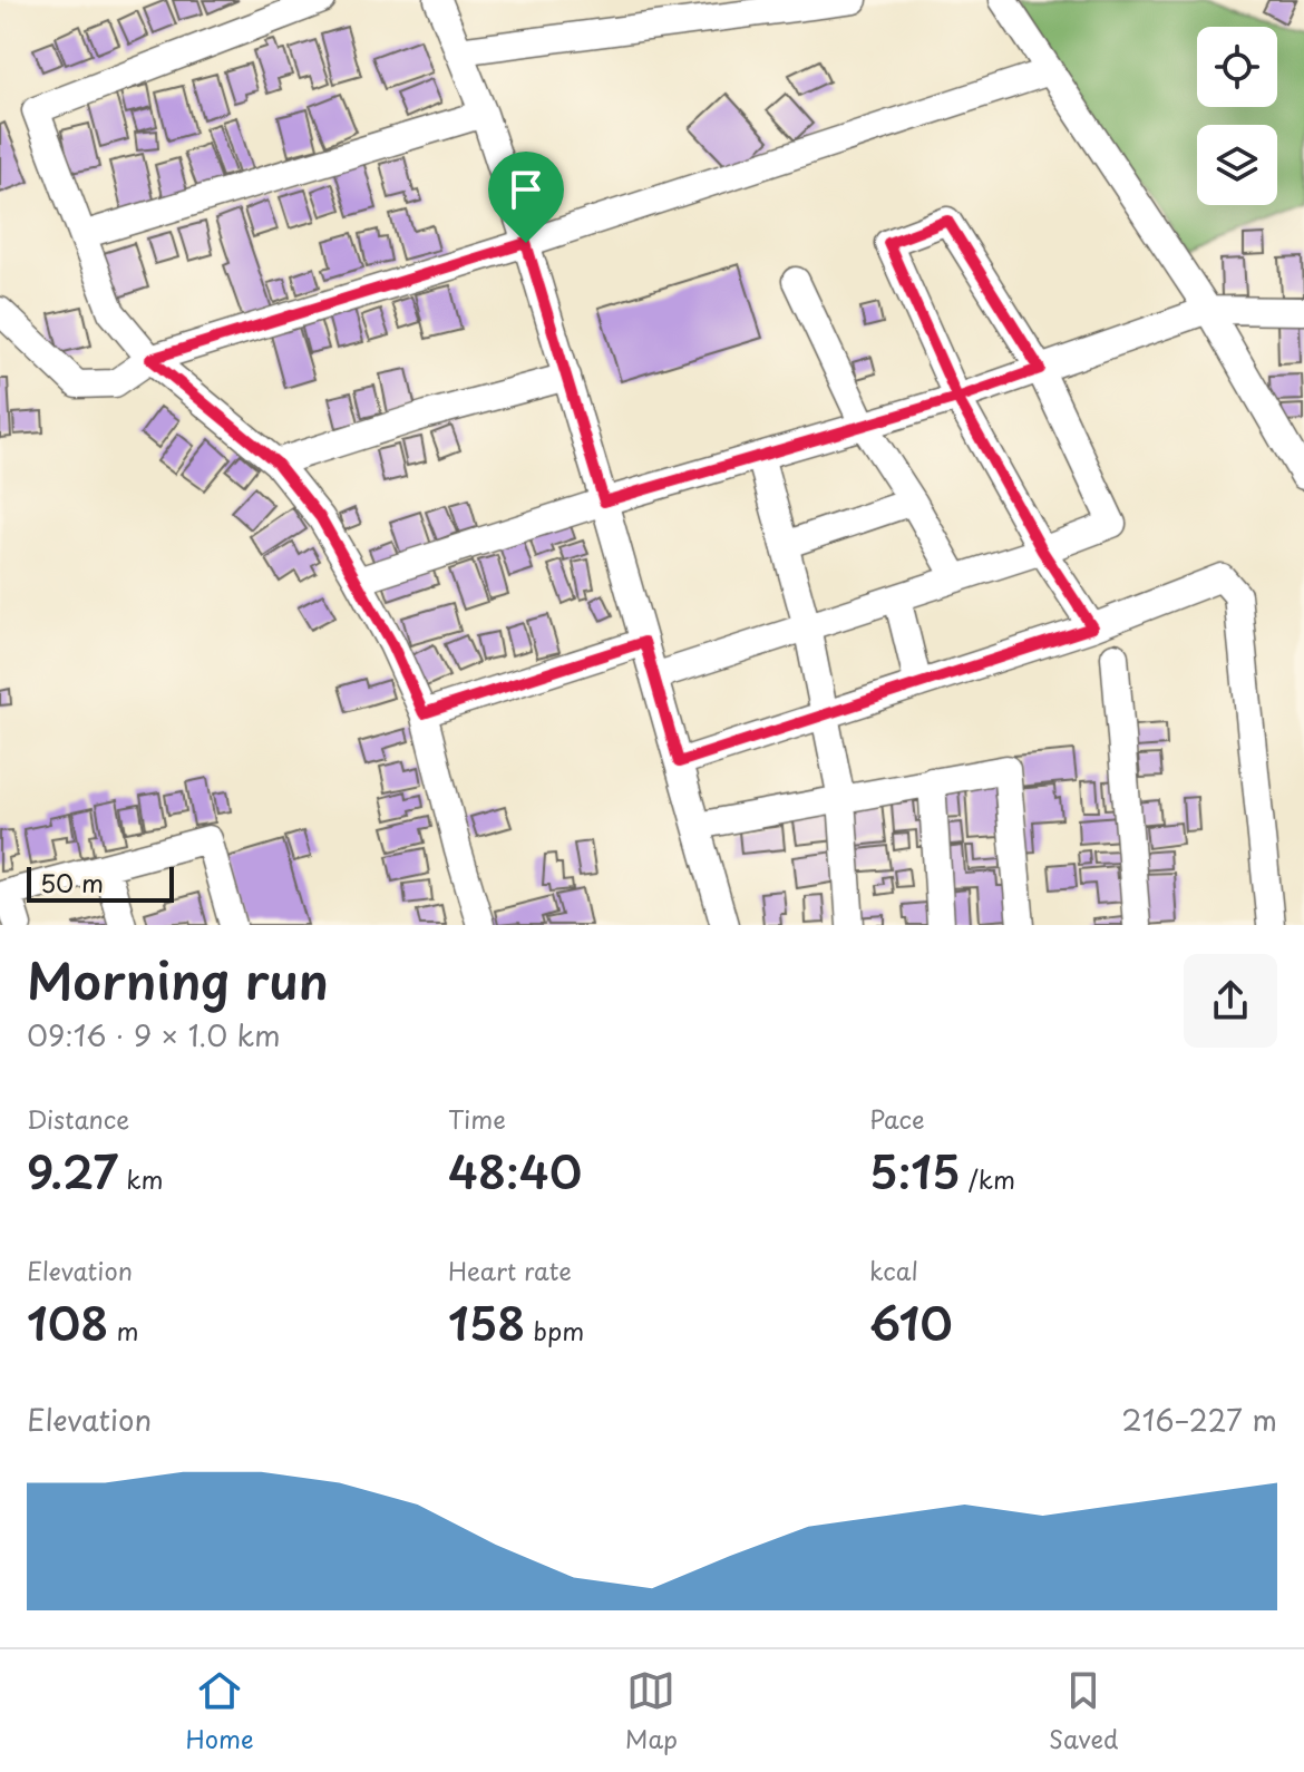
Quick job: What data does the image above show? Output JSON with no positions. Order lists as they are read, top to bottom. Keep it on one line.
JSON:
{"scale_bar":"50 m","page":{"scale":"50 m","heading":["Morning run","09:16 · 9 × 1.0 km"],"stats":[["Distance","9.27 km"],["Time","48:40"],["Pace","5:15 /km"],["Elevation","108 m"],["Heart rate","158 bpm"],["kcal","610"]],"chart":["Elevation","216–227 m"],"tabs":["Home","Map","Saved"]}}
